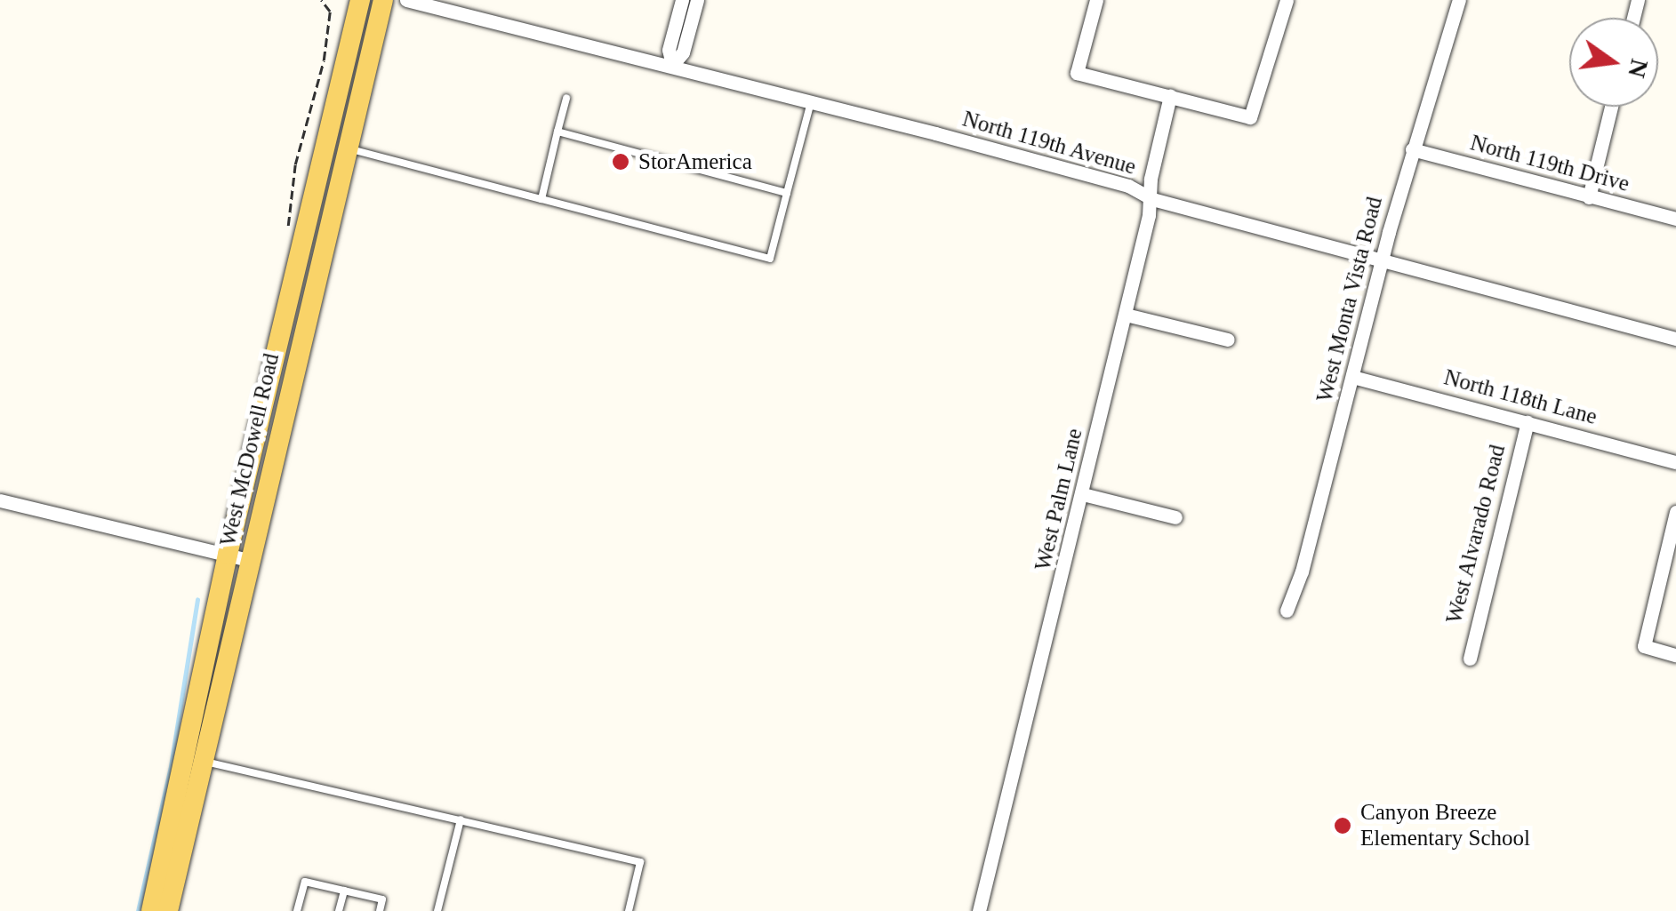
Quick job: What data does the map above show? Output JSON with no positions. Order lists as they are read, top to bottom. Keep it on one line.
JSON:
{"streets":{"main road":["West McDowell Road"],"street":["North 119th Avenue","North 119th Drive","West Monta Vista Road","North 118th Lane","West Palm Lane","West Alvarado Road"]},"crossings":[["North 119th Avenue","West Monta Vista Road"],["North 119th Avenue","West Palm Lane"],["North 119th Drive","West Monta Vista Road"],["West Monta Vista Road","North 118th Lane"],["North 118th Lane","West Alvarado Road"]],"places":["StorAmerica","Canyon Breeze Elementary School"],"north":"right"}
